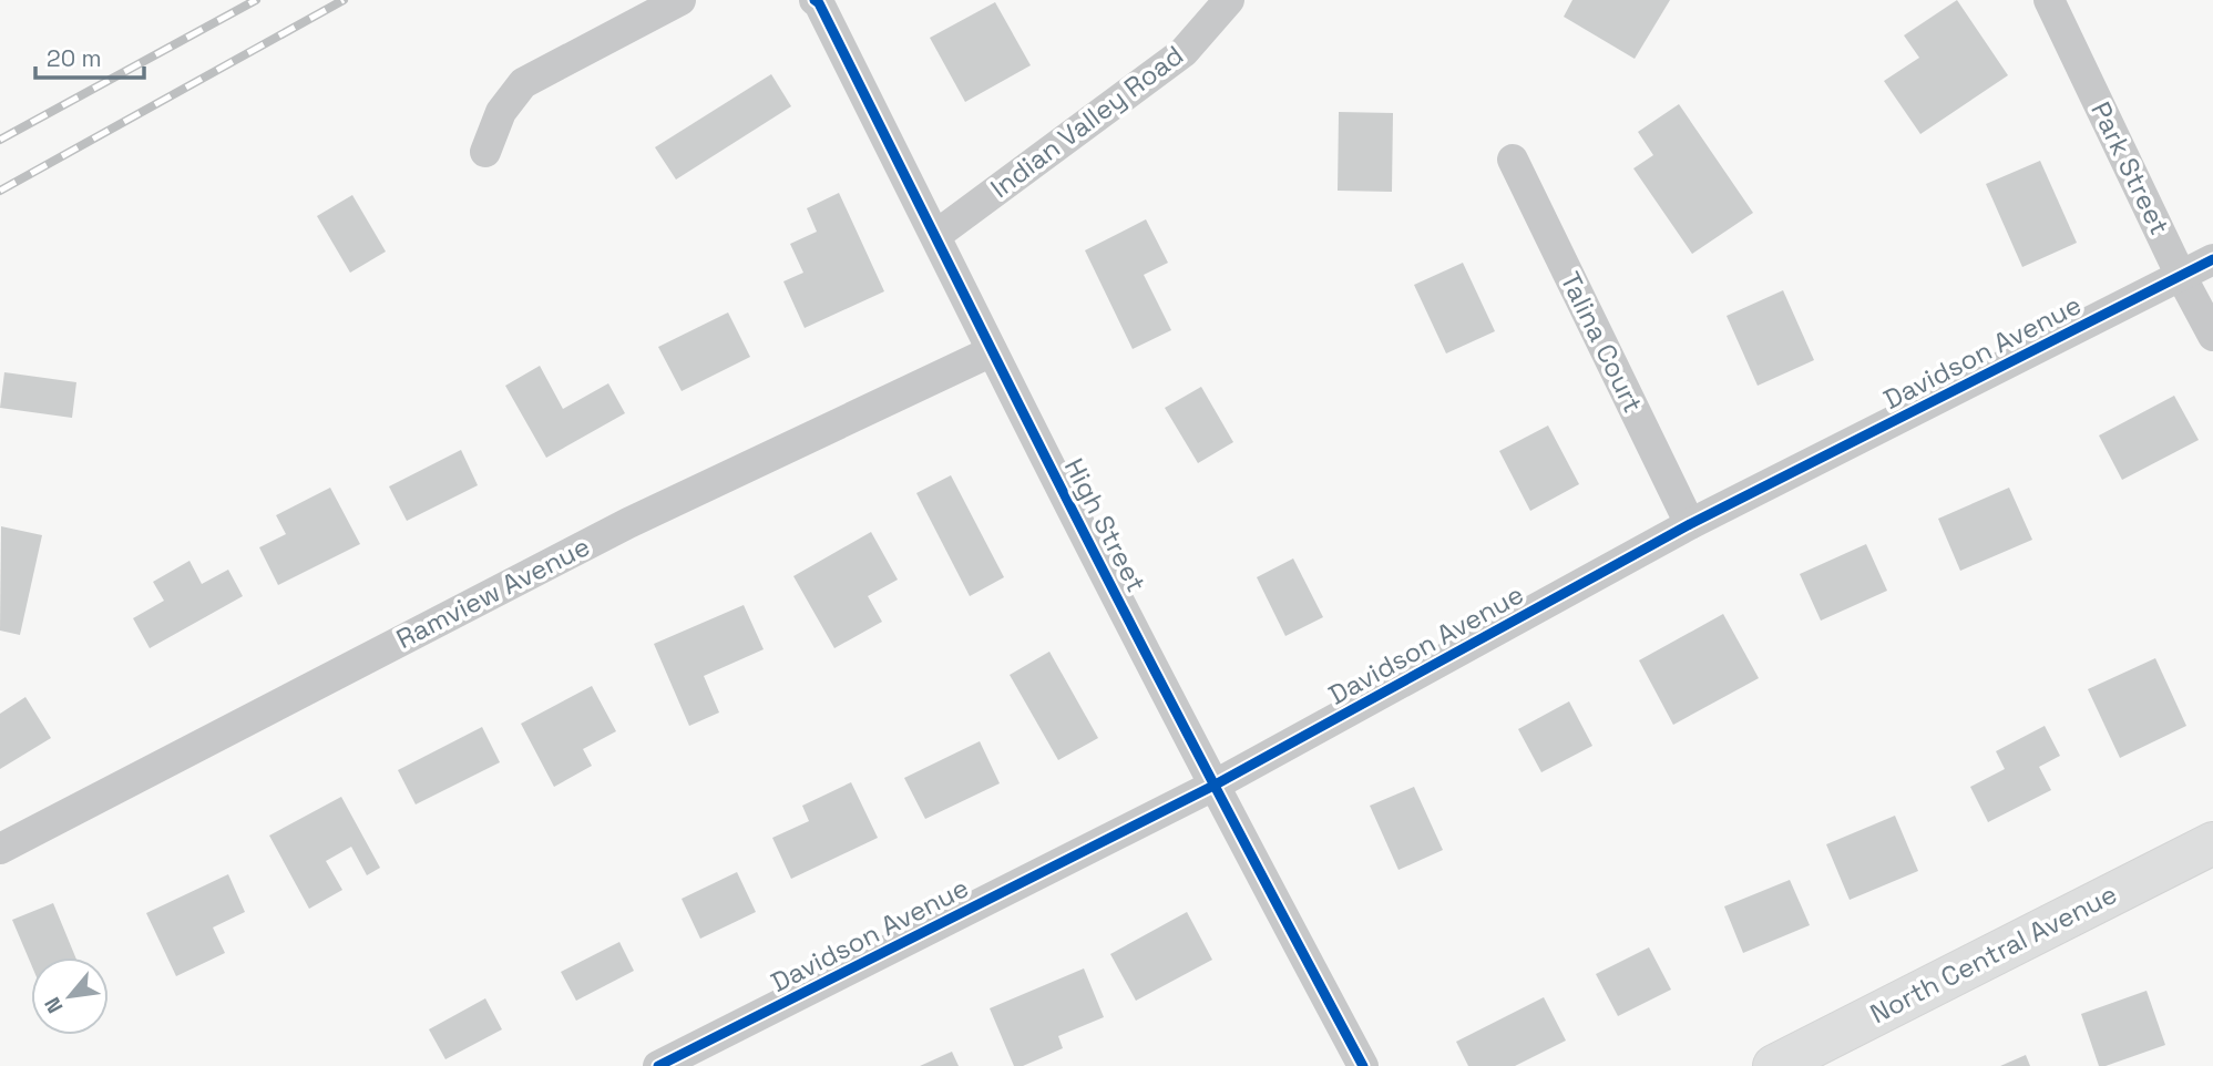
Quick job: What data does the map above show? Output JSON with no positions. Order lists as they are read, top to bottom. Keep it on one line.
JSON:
{"streets":{"main road":["North Central Avenue"],"street":["Indian Valley Road","Park Street","Talina Court","Davidson Avenue","High Street","Ramview Avenue"]},"crossings":[["Indian Valley Road","High Street"],["Park Street","Davidson Avenue"],["Talina Court","Davidson Avenue"],["Davidson Avenue","High Street"],["High Street","Ramview Avenue"]],"scale_bar":"20 m","north":"bottom left"}
